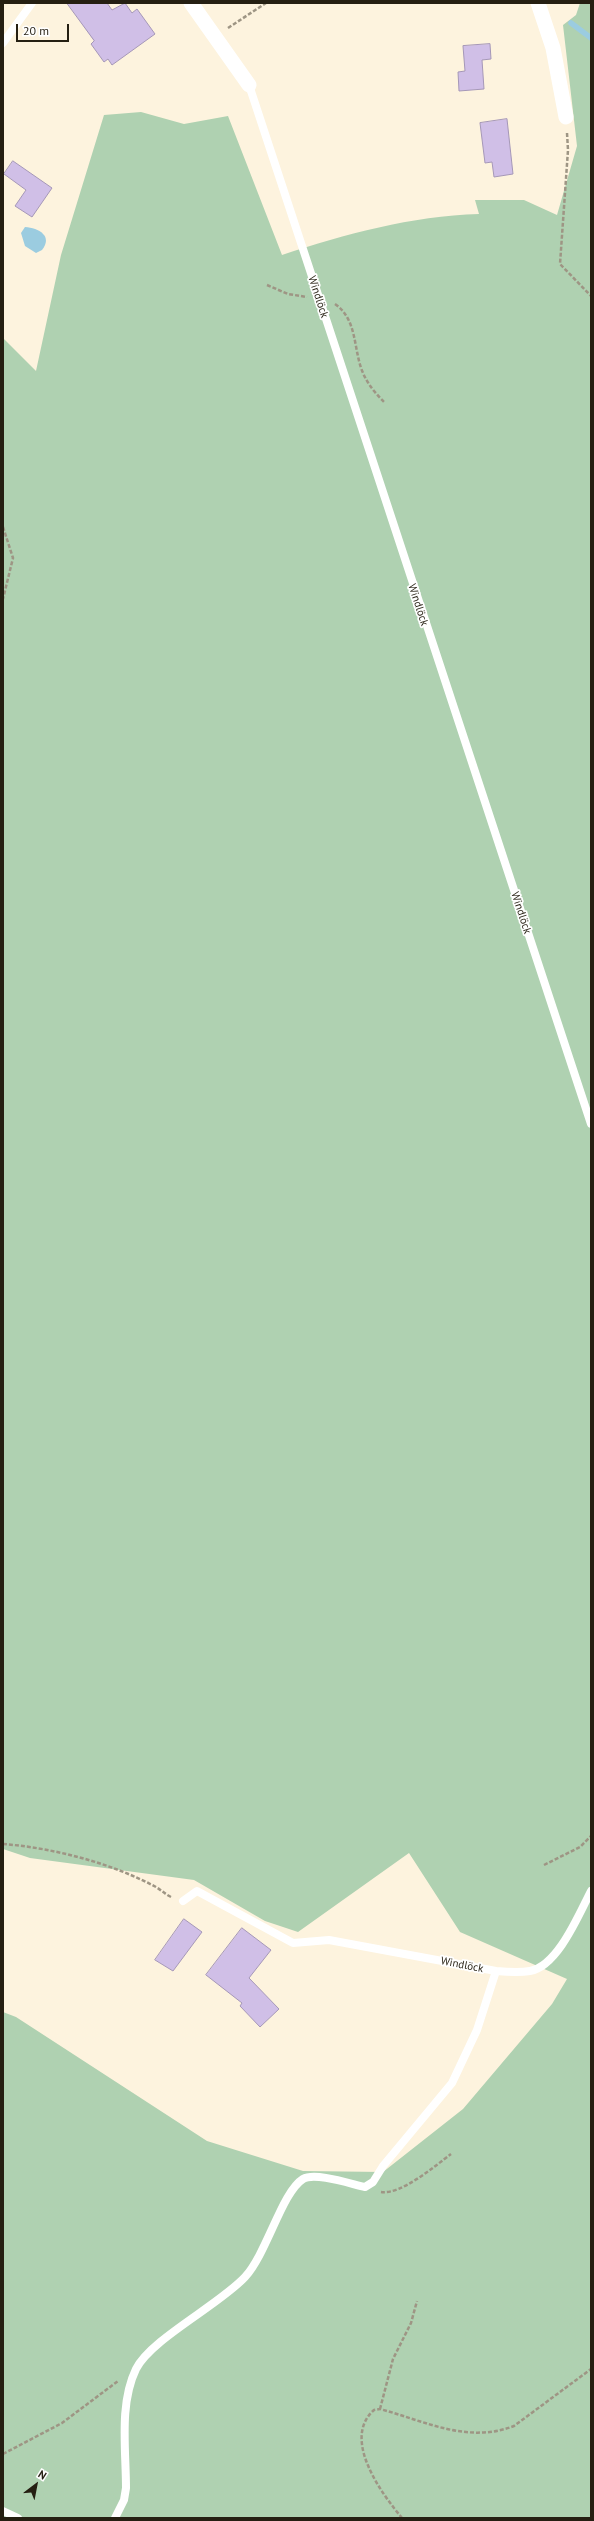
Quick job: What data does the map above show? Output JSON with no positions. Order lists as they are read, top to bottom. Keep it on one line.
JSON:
{"streets":{"lane":["Windlöck"]},"scale_bar":"20 m","north":"top right"}
